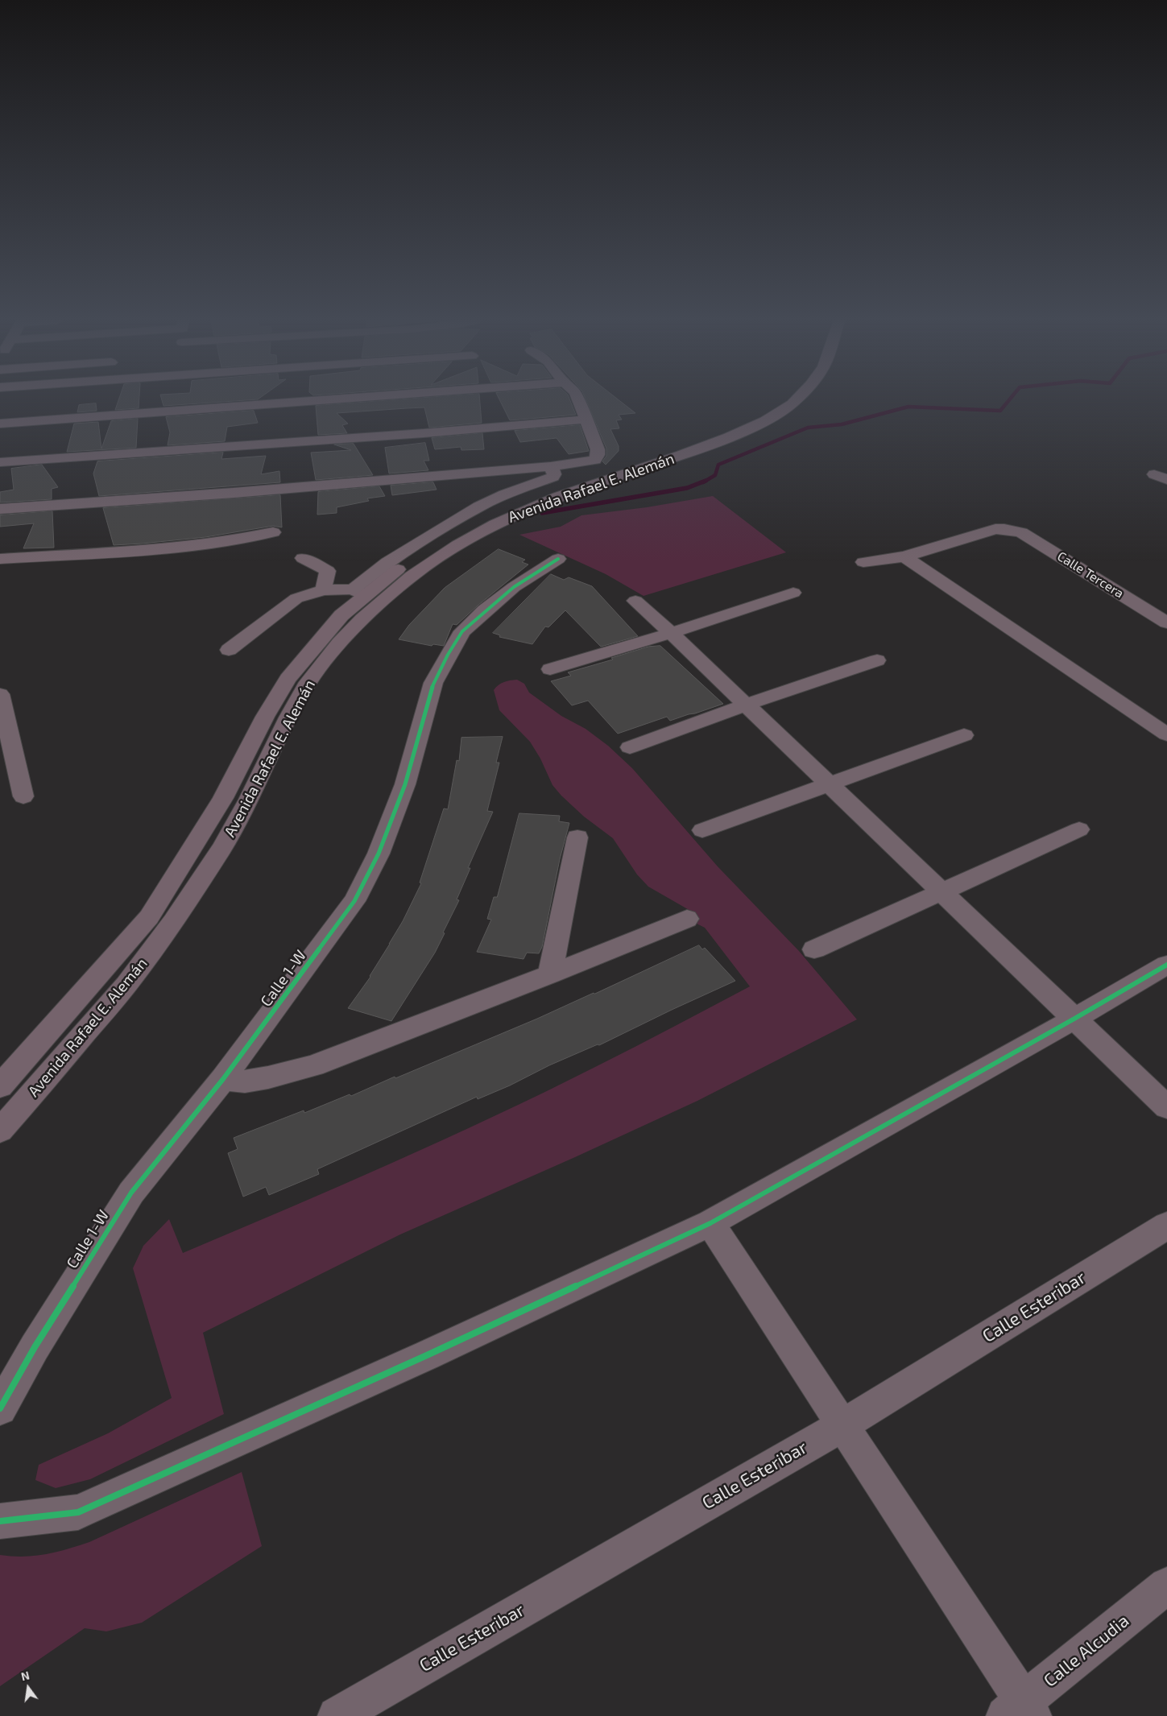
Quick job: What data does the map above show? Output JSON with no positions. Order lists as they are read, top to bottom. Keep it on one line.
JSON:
{"streets":{"main road":["Avenida Rafael E. Alemán"],"street":["Calle Tercera","Calle 1-W","Calle Esteribar","Calle Alcudia"]},"north":"top"}
